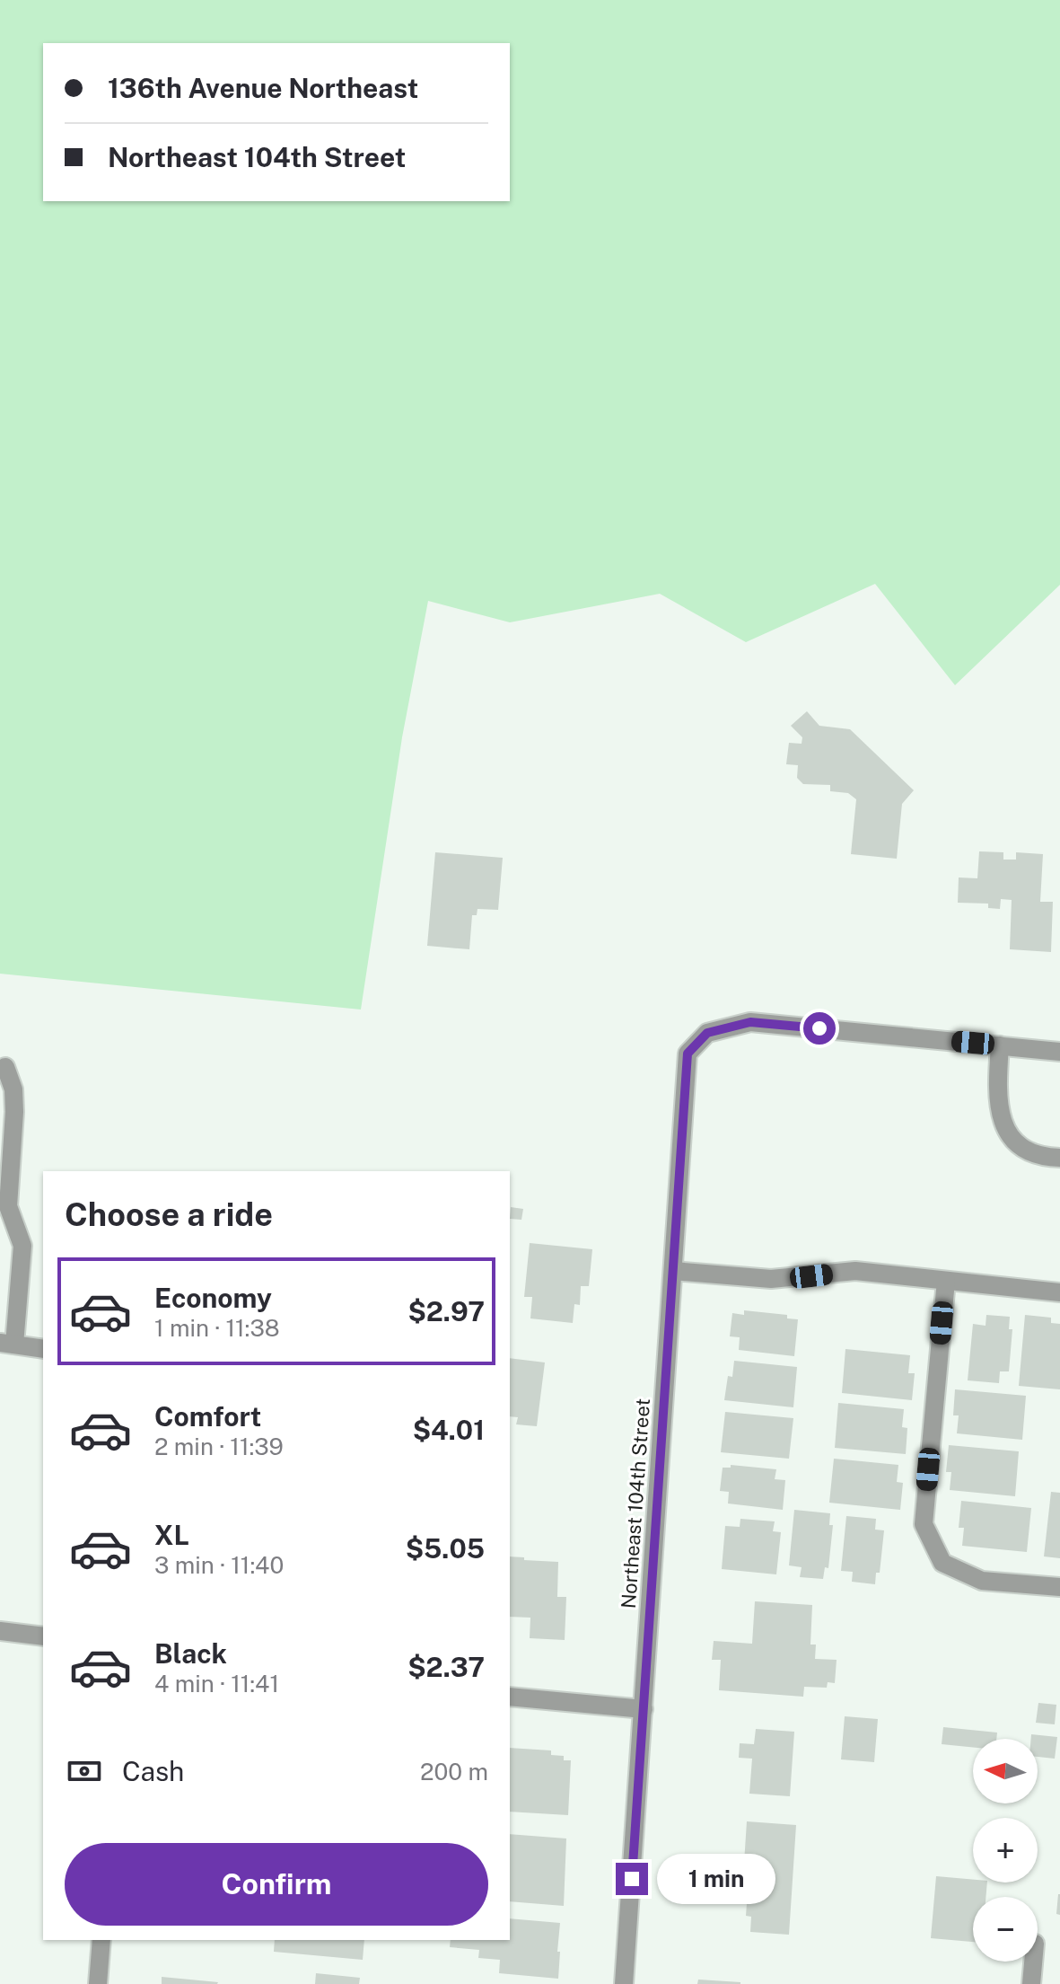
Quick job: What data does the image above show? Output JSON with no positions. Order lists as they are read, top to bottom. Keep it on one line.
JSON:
{"streets":{"street":["Northeast 104th Street"]},"north":"left","page":{"banner":["136th Avenue Northeast","Northeast 104th Street"],"heading":"Choose a ride","list":[{"name":"Economy","note":"1 min · 11:38","value":"$2.97"},{"name":"Comfort","note":"2 min · 11:39","value":"$4.01"},{"name":"XL","note":"3 min · 11:40","value":"$5.05"},{"name":"Black","note":"4 min · 11:41","value":"$2.37"}],"pay":["Cash","200 m"],"map_buttons":["+","−"],"buttons":"Confirm","bubble":"1 min"}}
